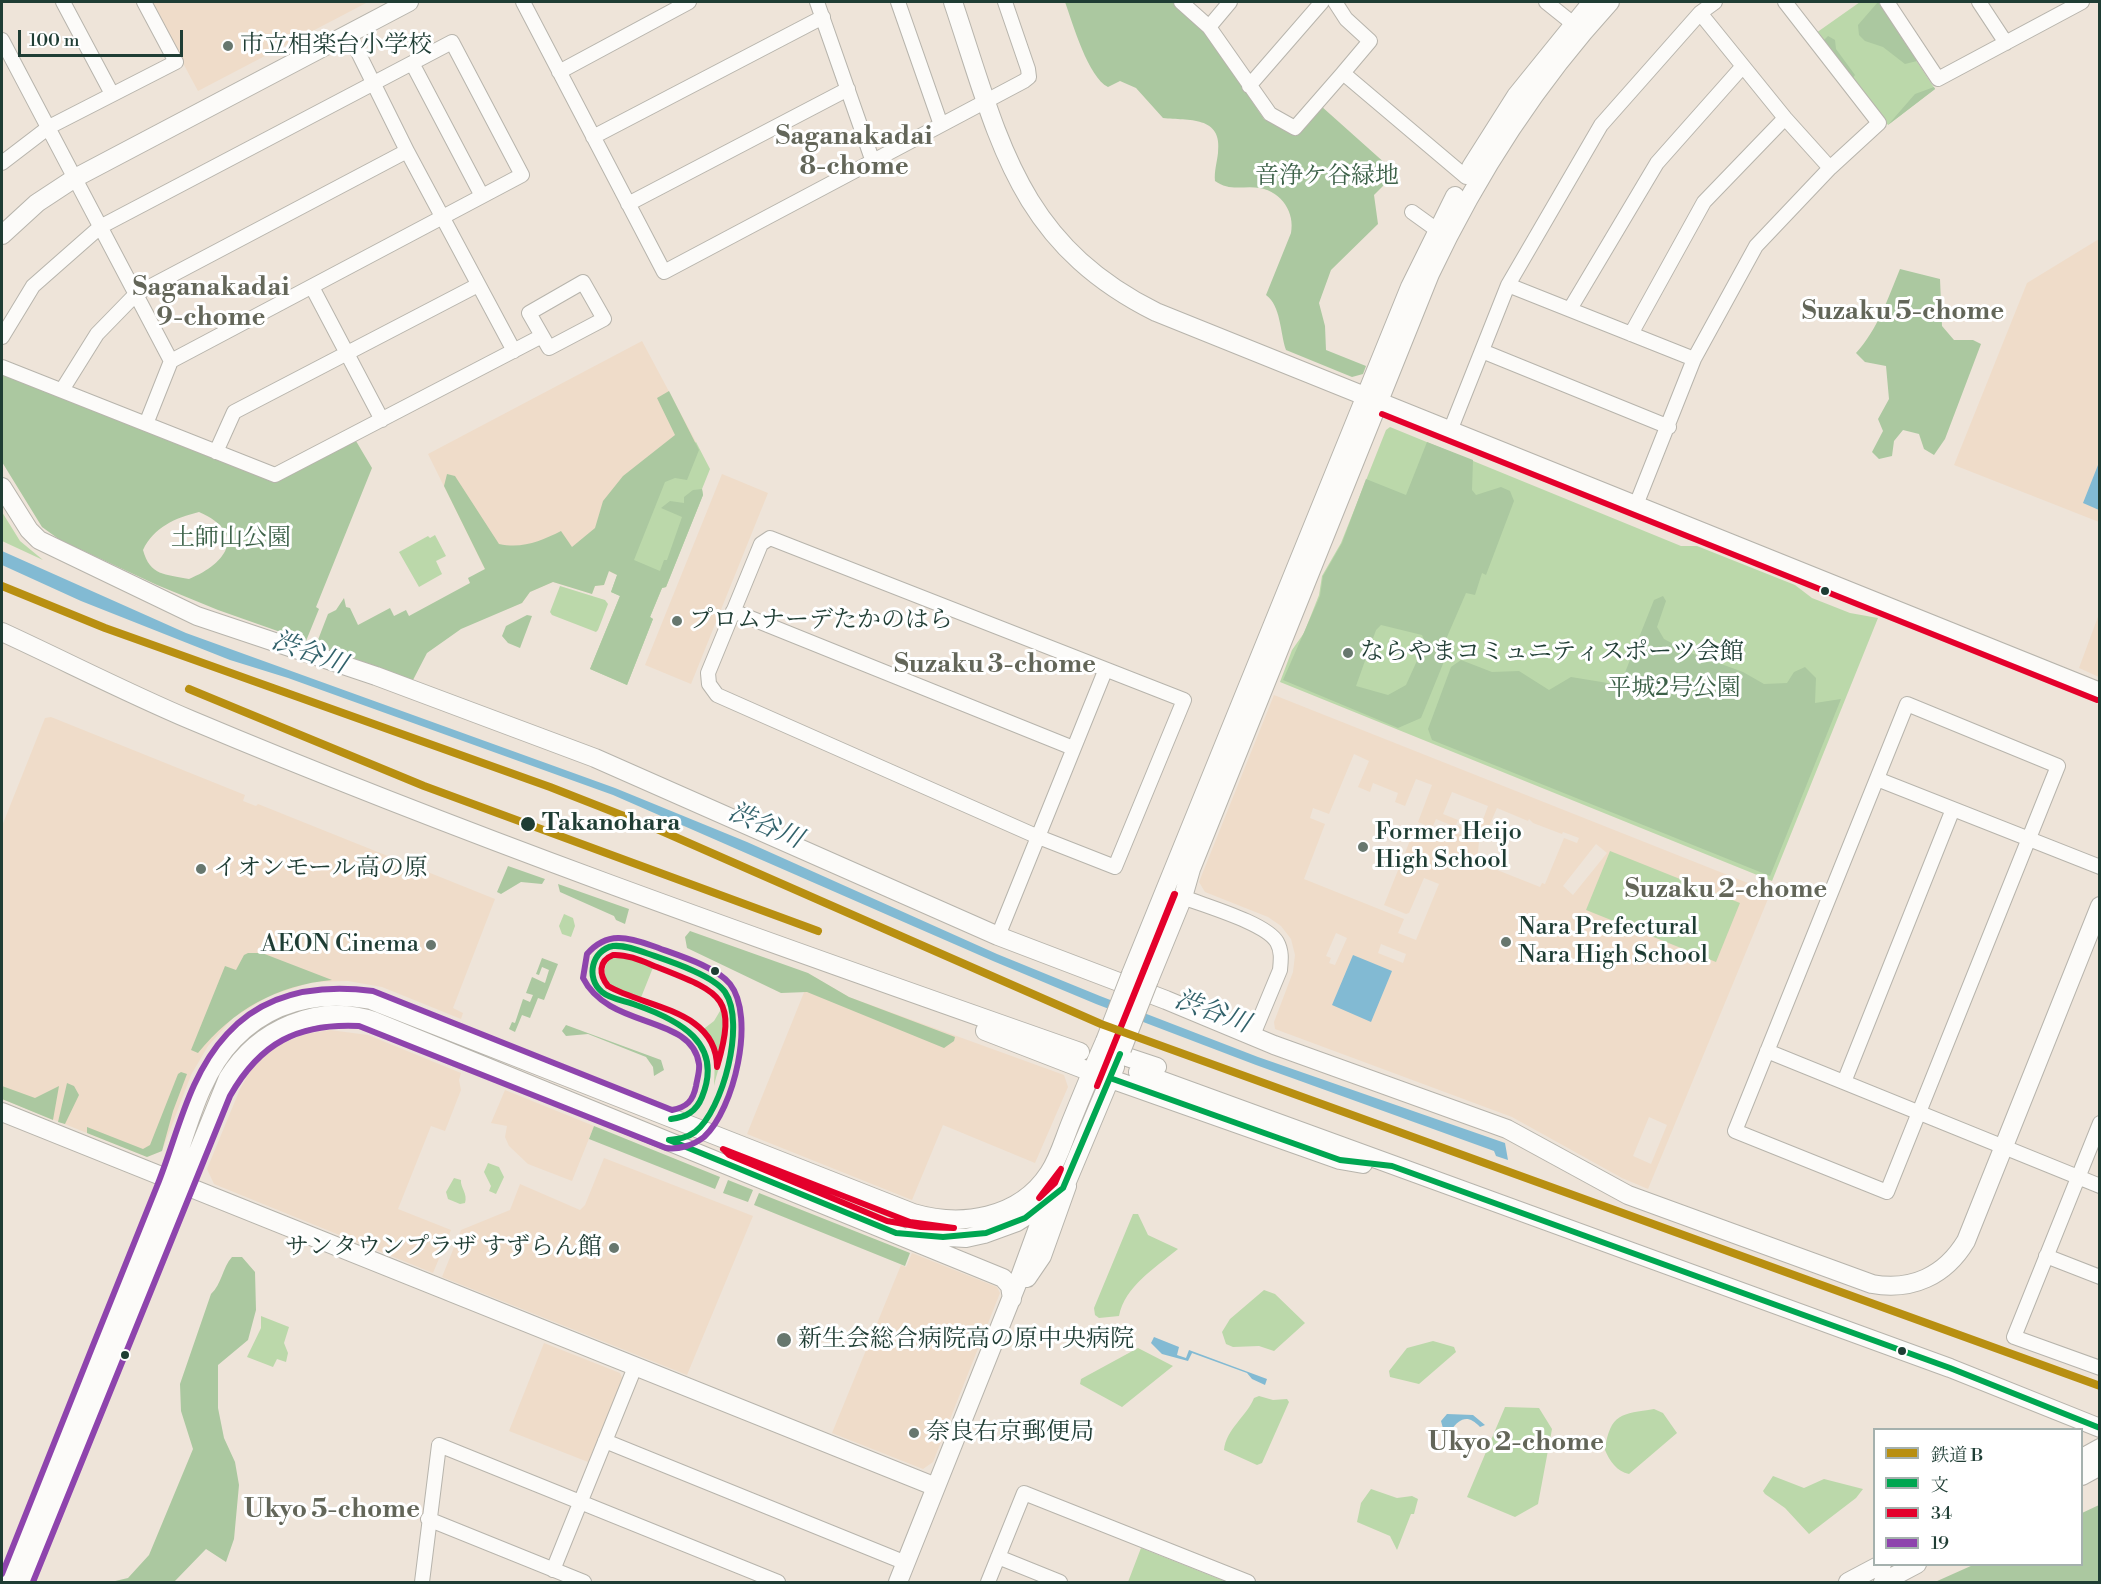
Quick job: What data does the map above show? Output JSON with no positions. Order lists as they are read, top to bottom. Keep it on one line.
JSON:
{"districts":["Saganakadai 8-chome","Saganakadai 9-chome","Suzaku 5-chome","Suzaku 3-chome","Suzaku 2-chome","Ukyo 2-chome","Ukyo 5-chome"],"water":["渋谷川"],"parks":["音浄ケ谷緑地","土師山公園","平城2号公園"],"places":["市立相楽台小学校","プロムナーデたかのはら","ならやまコミュニティスポーツ会館","Takanohara","Former Heijo High School","イオンモール高の原","Nara Prefectural Nara High School","AEON Cinema","サンタウンプラザ すずらん館","新生会総合病院高の原中央病院","奈良右京郵便局"],"lines":["transit line 34","rail line B","transit line 19","transit line 文"],"legend":["鉄道 B","文","34","19"],"scale_bar":"100 m"}
